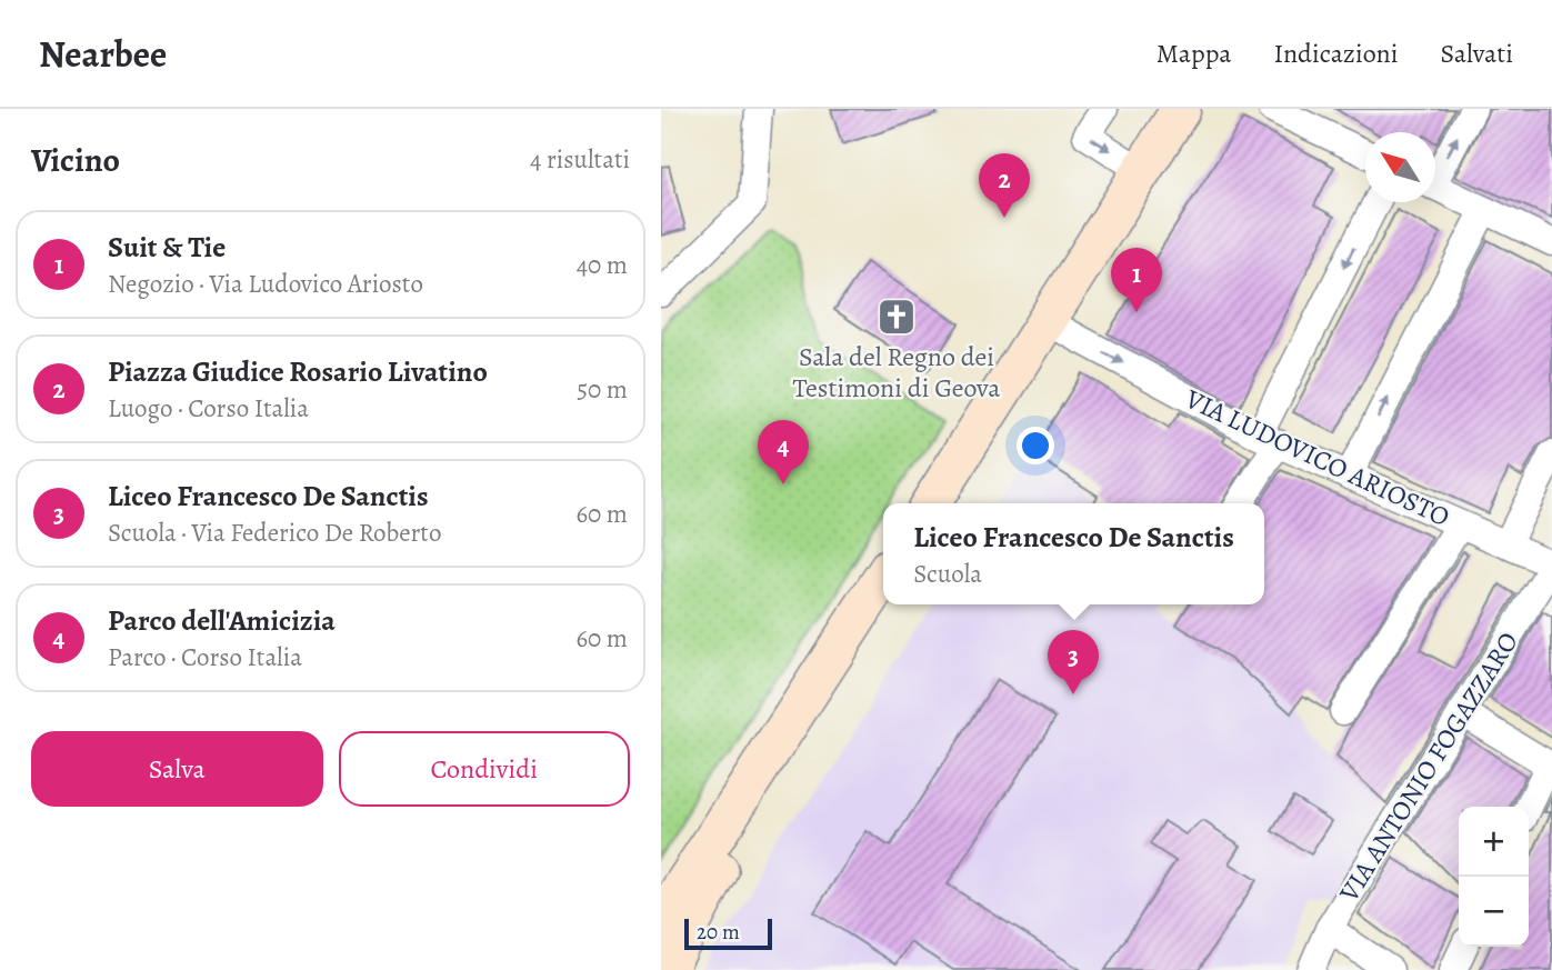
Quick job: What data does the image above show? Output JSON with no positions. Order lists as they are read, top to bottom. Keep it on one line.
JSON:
{"streets":{"street":["VIA LUDOVICO ARIOSTO","VIA ANTONIO FOGAZZARO"]},"crossings":[["VIA LUDOVICO ARIOSTO","VIA ANTONIO FOGAZZARO"]],"one_way":["VIA LUDOVICO ARIOSTO"],"places":{"church":["Sala del Regno dei Testimoni di Geova"]},"scale_bar":"20 m","north":"top left","page":{"header":"Nearbee","nav":["Mappa","Indicazioni","Salvati"],"heading":["Vicino","4 risultati"],"pins":["2","1","4","3"],"list":[{"mark":"1","name":"Suit & Tie","note":"Negozio · Via Ludovico Ariosto","value":"40 m"},{"mark":"2","name":"Piazza Giudice Rosario Livatino","note":"Luogo · Corso Italia","value":"50 m"},{"mark":"3","name":"Liceo Francesco De Sanctis","note":"Scuola · Via Federico De Roberto","value":"60 m"},{"mark":"4","name":"Parco dell'Amicizia","note":"Parco · Corso Italia","value":"60 m"}],"popup":["Liceo Francesco De Sanctis","Scuola"],"buttons":["Salva","Condividi"],"map_buttons":["+","−"],"scale":"20 m"}}
